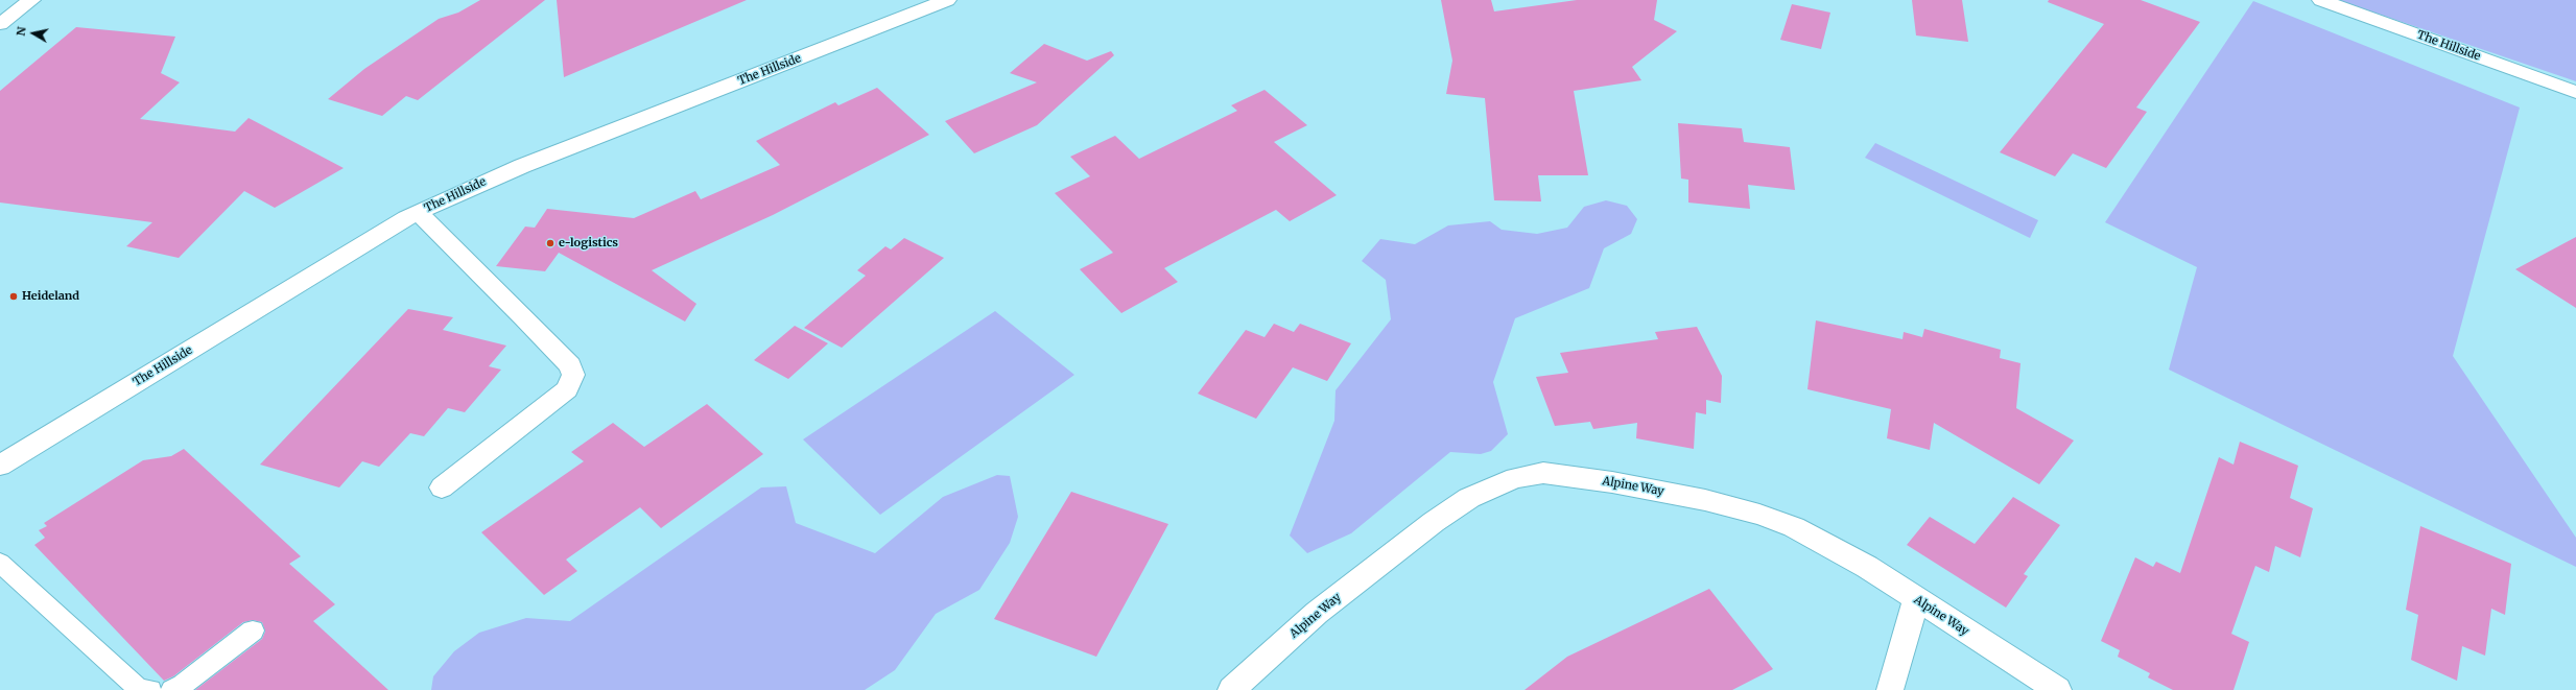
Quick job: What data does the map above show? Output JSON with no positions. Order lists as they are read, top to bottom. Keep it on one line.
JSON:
{"streets":{"street":["The Hillside","Alpine Way"]},"places":["e-logistics","Heideland"],"north":"left"}
